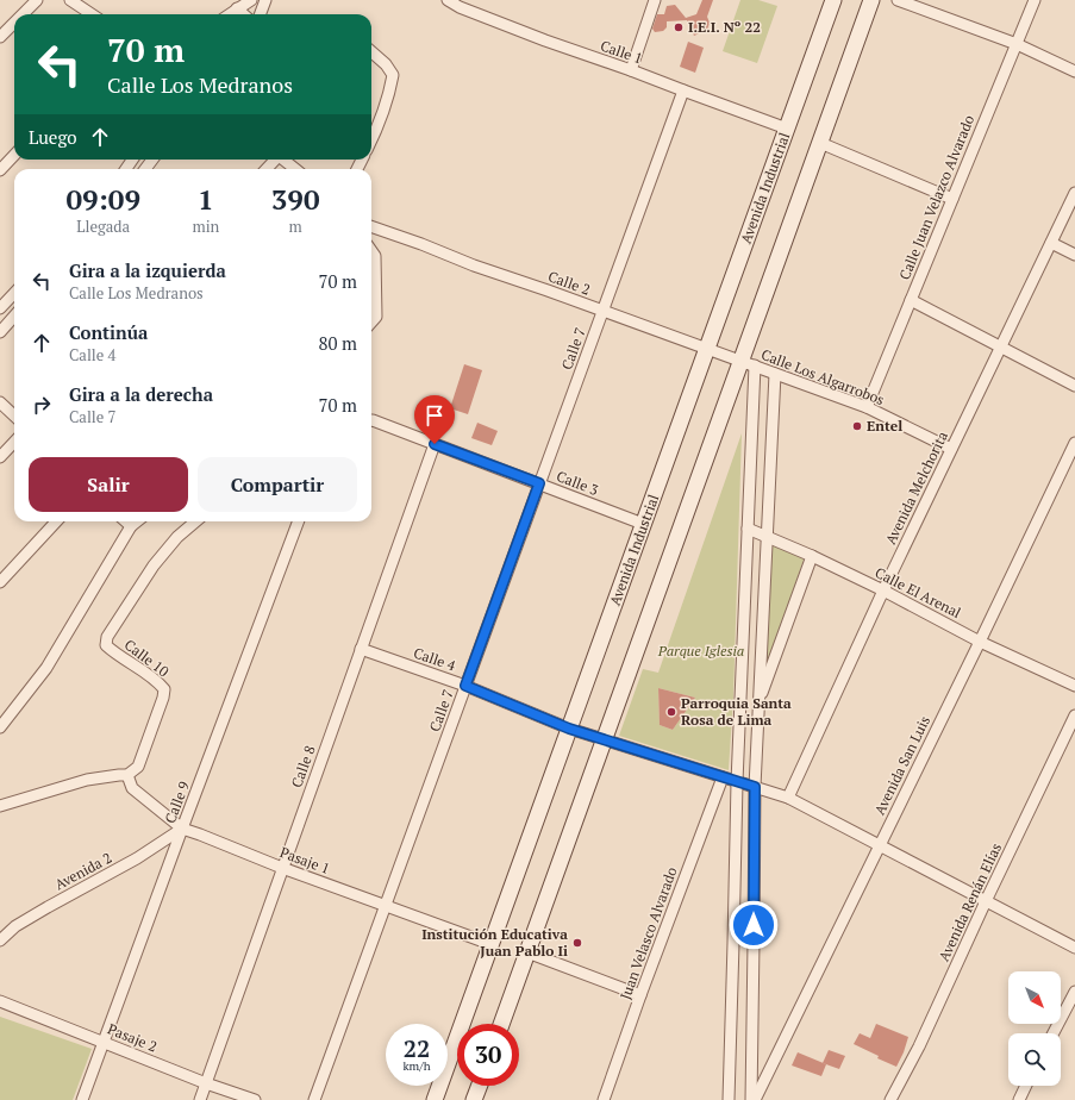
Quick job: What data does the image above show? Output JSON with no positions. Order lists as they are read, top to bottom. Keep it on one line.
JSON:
{"streets":{"street":["Calle 1","Avenida Industrial","Calle Juan Velazco Alvarado","Calle 2","Calle 7","Calle Los Algarrobos","Calle 3","Avenida Melchorita","Calle El Arenal","Calle 10","Calle 4","Avenida San Luis","Calle 8","Calle 9","Pasaje 1","Avenida 2","Avenida Renán Elías","Juan Velasco Alvarado","Pasaje 2"]},"crossings":[["Calle 1","Avenida Industrial"],["Calle 1","Calle 7"],["Avenida Industrial","Calle 2"],["Avenida Industrial","Calle Los Algarrobos"],["Avenida Industrial","Calle 3"],["Avenida Industrial","Calle 4"],["Avenida Industrial","Pasaje 1"],["Calle Juan Velazco Alvarado","Calle Los Algarrobos"],["Calle 2","Calle 7"],["Calle 2","Calle Los Algarrobos"],["Calle 7","Calle 3"],["Calle 7","Calle 4"],["Calle 7","Pasaje 1"],["Calle Los Algarrobos","Avenida Melchorita"],["Calle 3","Calle 8"],["Avenida Melchorita","Calle El Arenal"],["Avenida Melchorita","Calle 4"],["Calle El Arenal","Avenida San Luis"],["Calle 10","Pasaje 1"],["Calle 4","Avenida San Luis"],["Calle 4","Calle 8"],["Calle 4","Avenida Renán Elías"],["Calle 4","Juan Velasco Alvarado"],["Calle 8","Pasaje 1"],["Calle 8","Pasaje 2"],["Calle 9","Pasaje 1"],["Calle 9","Avenida 2"],["Calle 9","Pasaje 2"],["Pasaje 1","Avenida 2"]],"parks":["Parque Iglesia"],"places":["I.E.I. Nº 22","Entel","Parroquia Santa Rosa de Lima","Institución Educativa Juan Pablo Ii"],"north":"bottom right","page":{"turn":["70 m","Calle Los Medranos"],"then":"Luego","eta":["09:09","Llegada","1","min","390","m"],"list":[{"name":"Gira a la izquierda","note":"Calle Los Medranos","value":"70 m"},{"name":"Continúa","note":"Calle 4","value":"80 m"},{"name":"Gira a la derecha","note":"Calle 7","value":"70 m"}],"buttons":["Salir","Compartir"],"speed":"22 km/h","limit":"30"}}
